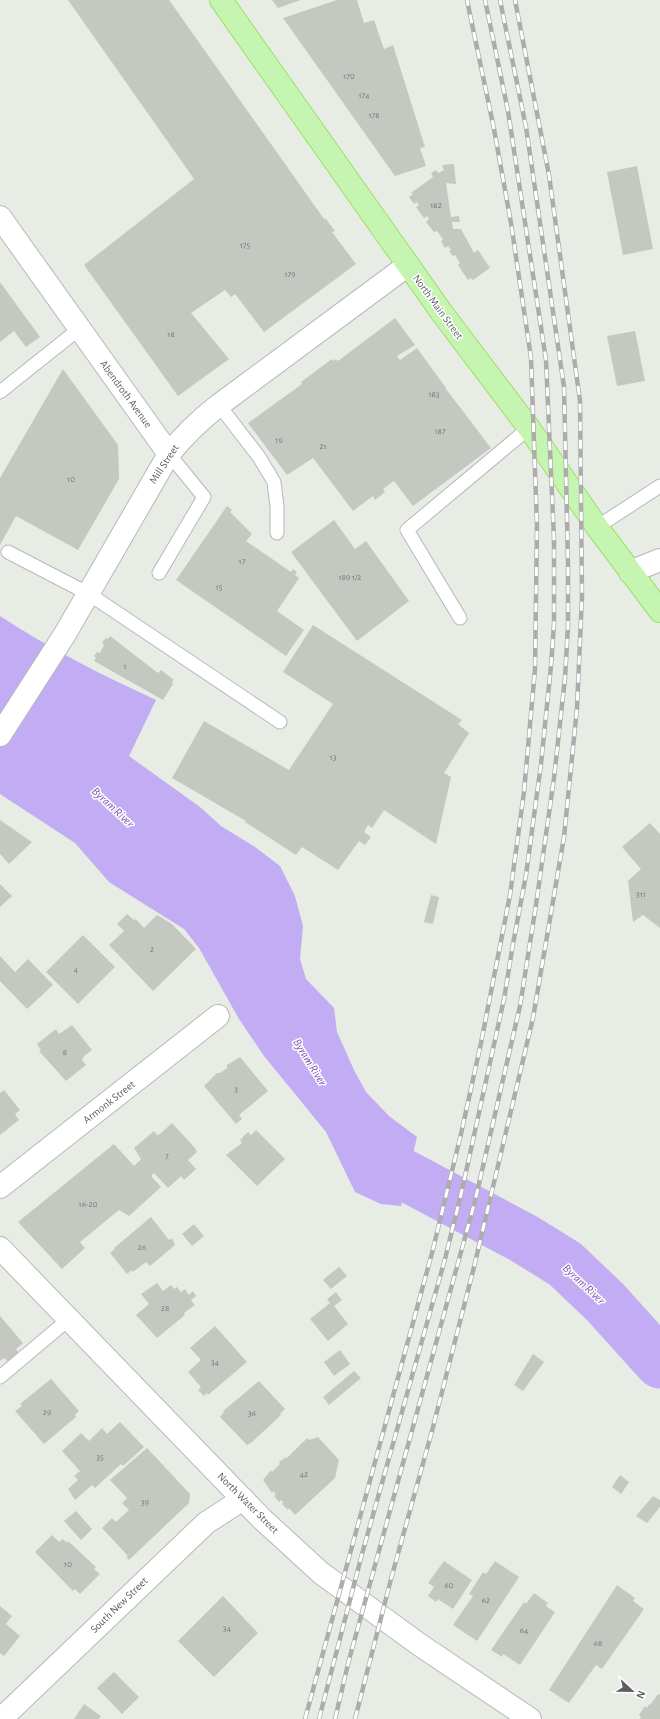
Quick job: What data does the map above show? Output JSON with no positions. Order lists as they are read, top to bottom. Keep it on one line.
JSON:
{"streets":{"main road":["North Main Street"],"street":["Abendroth Avenue","Mill Street","Armonk Street","North Water Street","South New Street"]},"crossings":[["North Main Street","Mill Street"],["Abendroth Avenue","Mill Street"],["North Water Street","South New Street"]],"water":["Byram River"],"house_numbers":["170","174","178","182","175","179","18","183","187","19","21","10","17","189 1/2","15","1","13","311","2","4","8","3","7","16-20","26","28","34","29","36","35","42","39","10","60","62","34","64","68"],"north":"right"}
